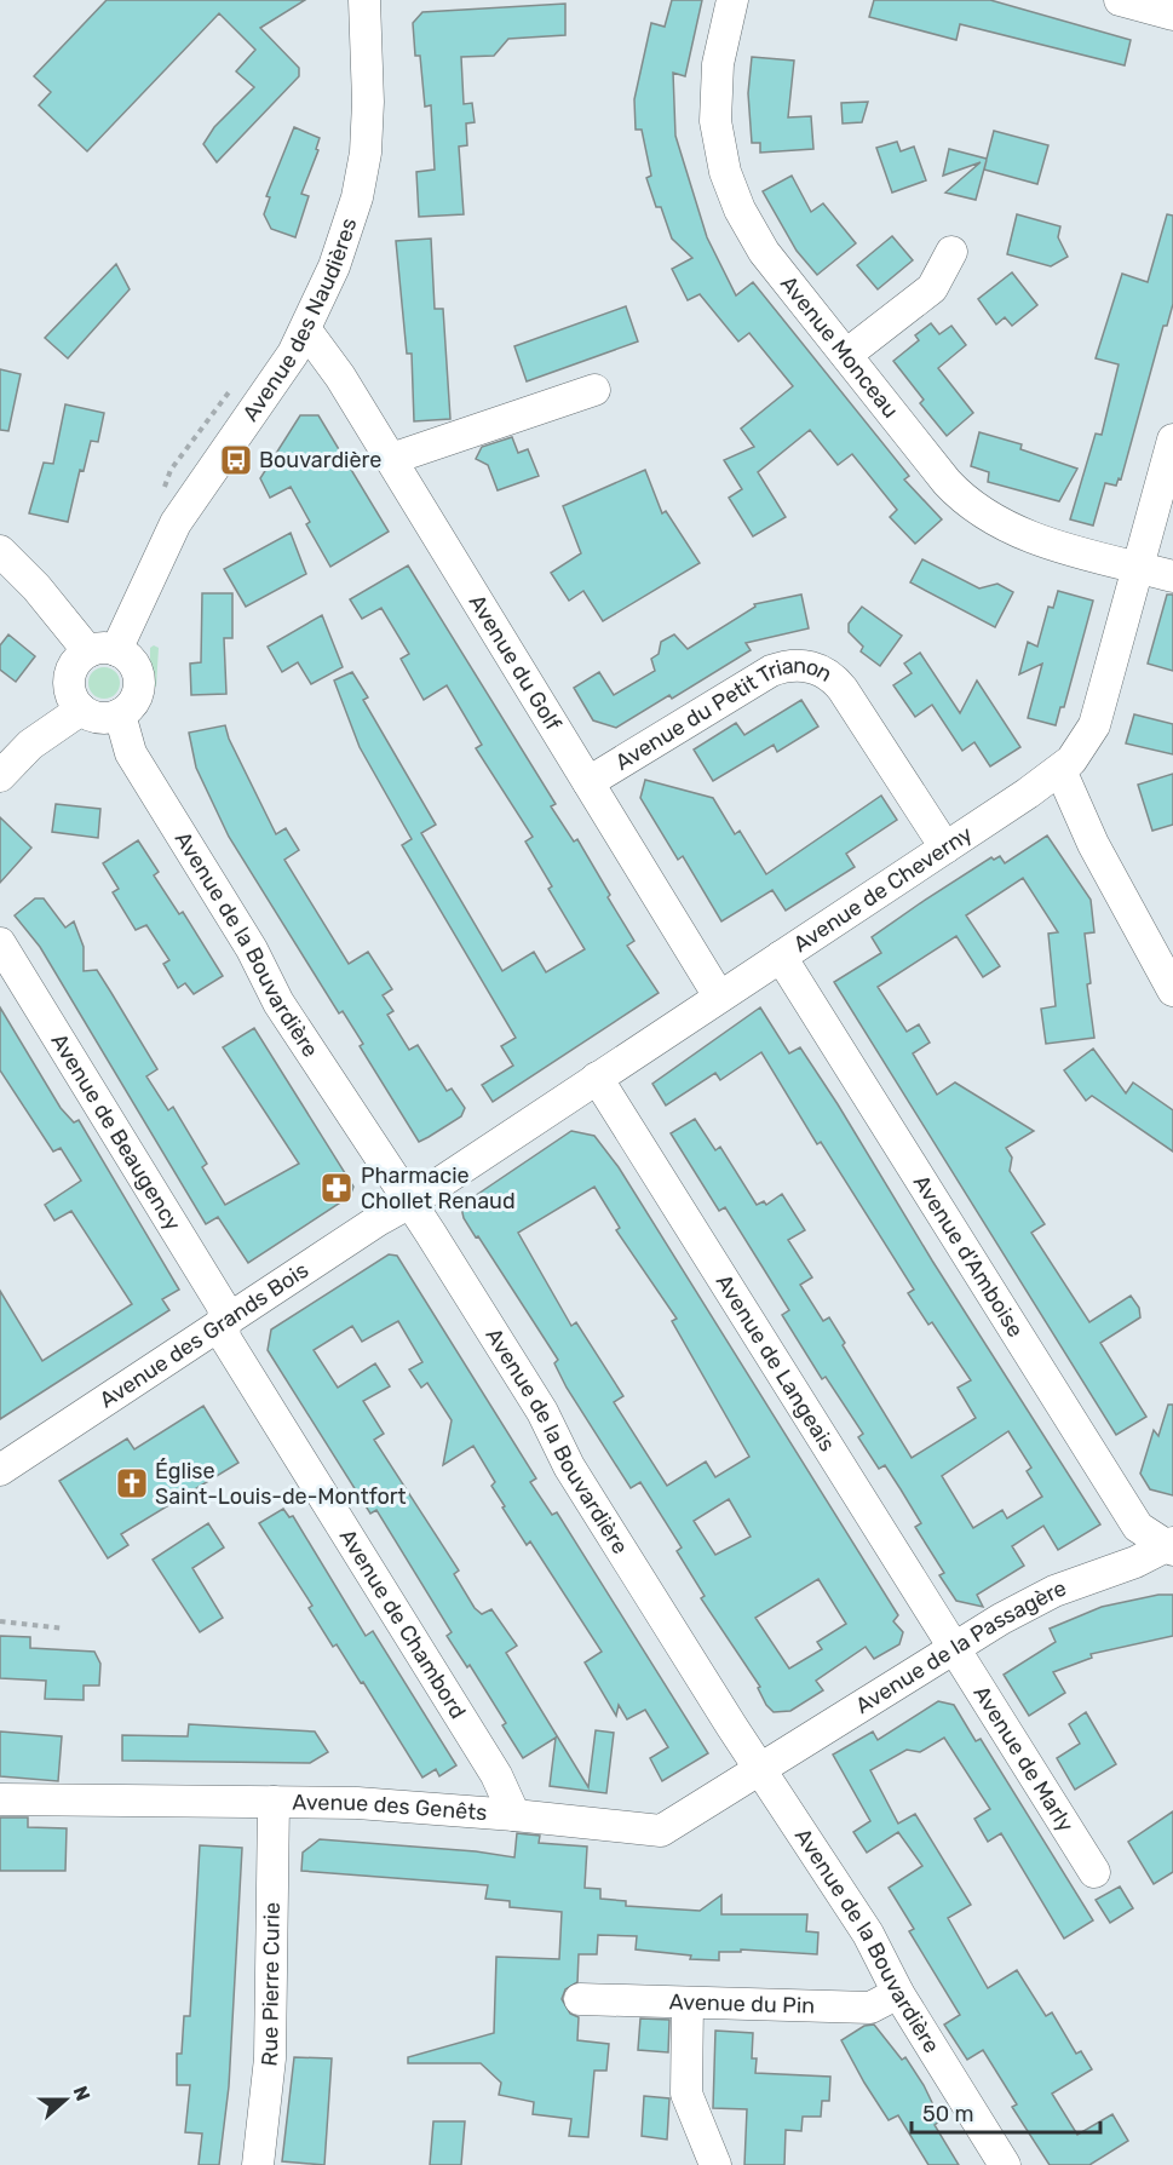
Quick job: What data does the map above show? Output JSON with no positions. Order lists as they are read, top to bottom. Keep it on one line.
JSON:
{"streets":{"street":["Avenue des Naudières","Avenue Monceau","Avenue du Golf","Avenue du Petit Trianon","Avenue de Cheverny","Avenue de la Bouvardière","Avenue de Beaugency","Avenue d'Amboise","Avenue des Grands Bois","Avenue de Langeais","Avenue de Chambord","Avenue de la Passagère","Avenue de Marly","Avenue des Genêts","Rue Pierre Curie","Avenue du Pin"]},"crossings":[["Avenue des Naudières","Avenue du Golf"],["Avenue des Naudières","Avenue de la Bouvardière"],["Avenue Monceau","Avenue de Cheverny"],["Avenue du Golf","Avenue du Petit Trianon"],["Avenue du Golf","Avenue de Cheverny"],["Avenue du Petit Trianon","Avenue de Cheverny"],["Avenue de Cheverny","Avenue de la Bouvardière"],["Avenue de Cheverny","Avenue d'Amboise"],["Avenue de Cheverny","Avenue des Grands Bois"],["Avenue de Cheverny","Avenue de Langeais"],["Avenue de la Bouvardière","Avenue des Grands Bois"],["Avenue de la Bouvardière","Avenue de la Passagère"],["Avenue de la Bouvardière","Avenue des Genêts"],["Avenue de la Bouvardière","Avenue du Pin"],["Avenue de Beaugency","Avenue des Grands Bois"],["Avenue de Beaugency","Avenue de Chambord"],["Avenue d'Amboise","Avenue de la Passagère"],["Avenue des Grands Bois","Avenue de Chambord"],["Avenue de Langeais","Avenue de la Passagère"],["Avenue de Langeais","Avenue de Marly"],["Avenue de Chambord","Avenue des Genêts"],["Avenue de la Passagère","Avenue de Marly"],["Avenue de la Passagère","Avenue des Genêts"],["Avenue des Genêts","Rue Pierre Curie"]],"places":{"bus stop":["Bouvardière"],"pharmacy":["Pharmacie Chollet Renaud"],"church":["Église Saint-Louis-de-Montfort"]},"scale_bar":"50 m","north":"right"}
